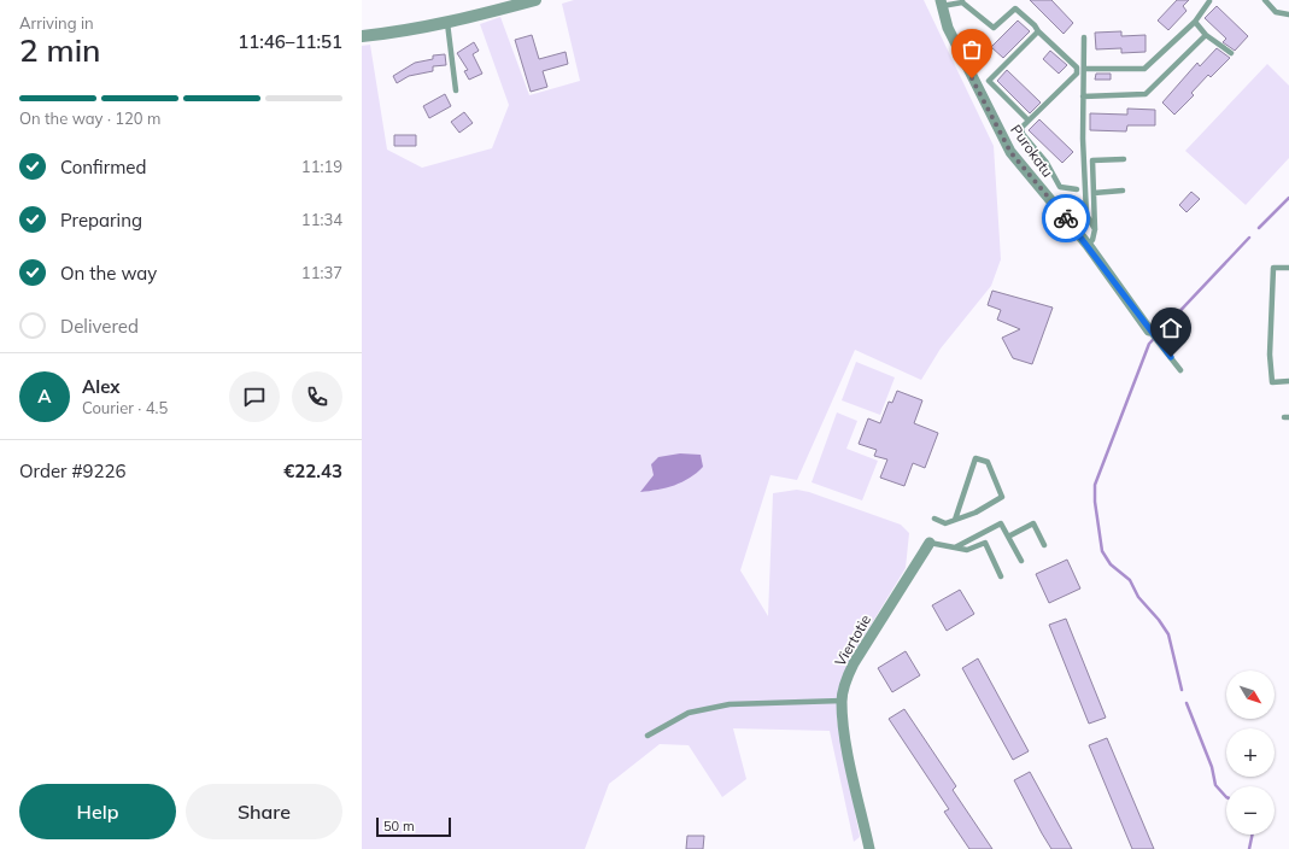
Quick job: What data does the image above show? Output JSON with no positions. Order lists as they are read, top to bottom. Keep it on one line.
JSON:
{"streets":{"street":["Purokatu","Viertotie"]},"scale_bar":"50 m","north":"bottom right","page":{"heading":["2 min","Arriving in","11:46–11:51"],"panel":["Alex","Courier · 4.5","Order #9226","€22.43"],"bar":"On the way · 120 m","list":[["Confirmed","11:19"],["Preparing","11:34"],["On the way","11:37"],"Delivered"],"round":"A","map_buttons":["+","−"],"buttons":["Help","Share"],"scale":"50 m"}}
